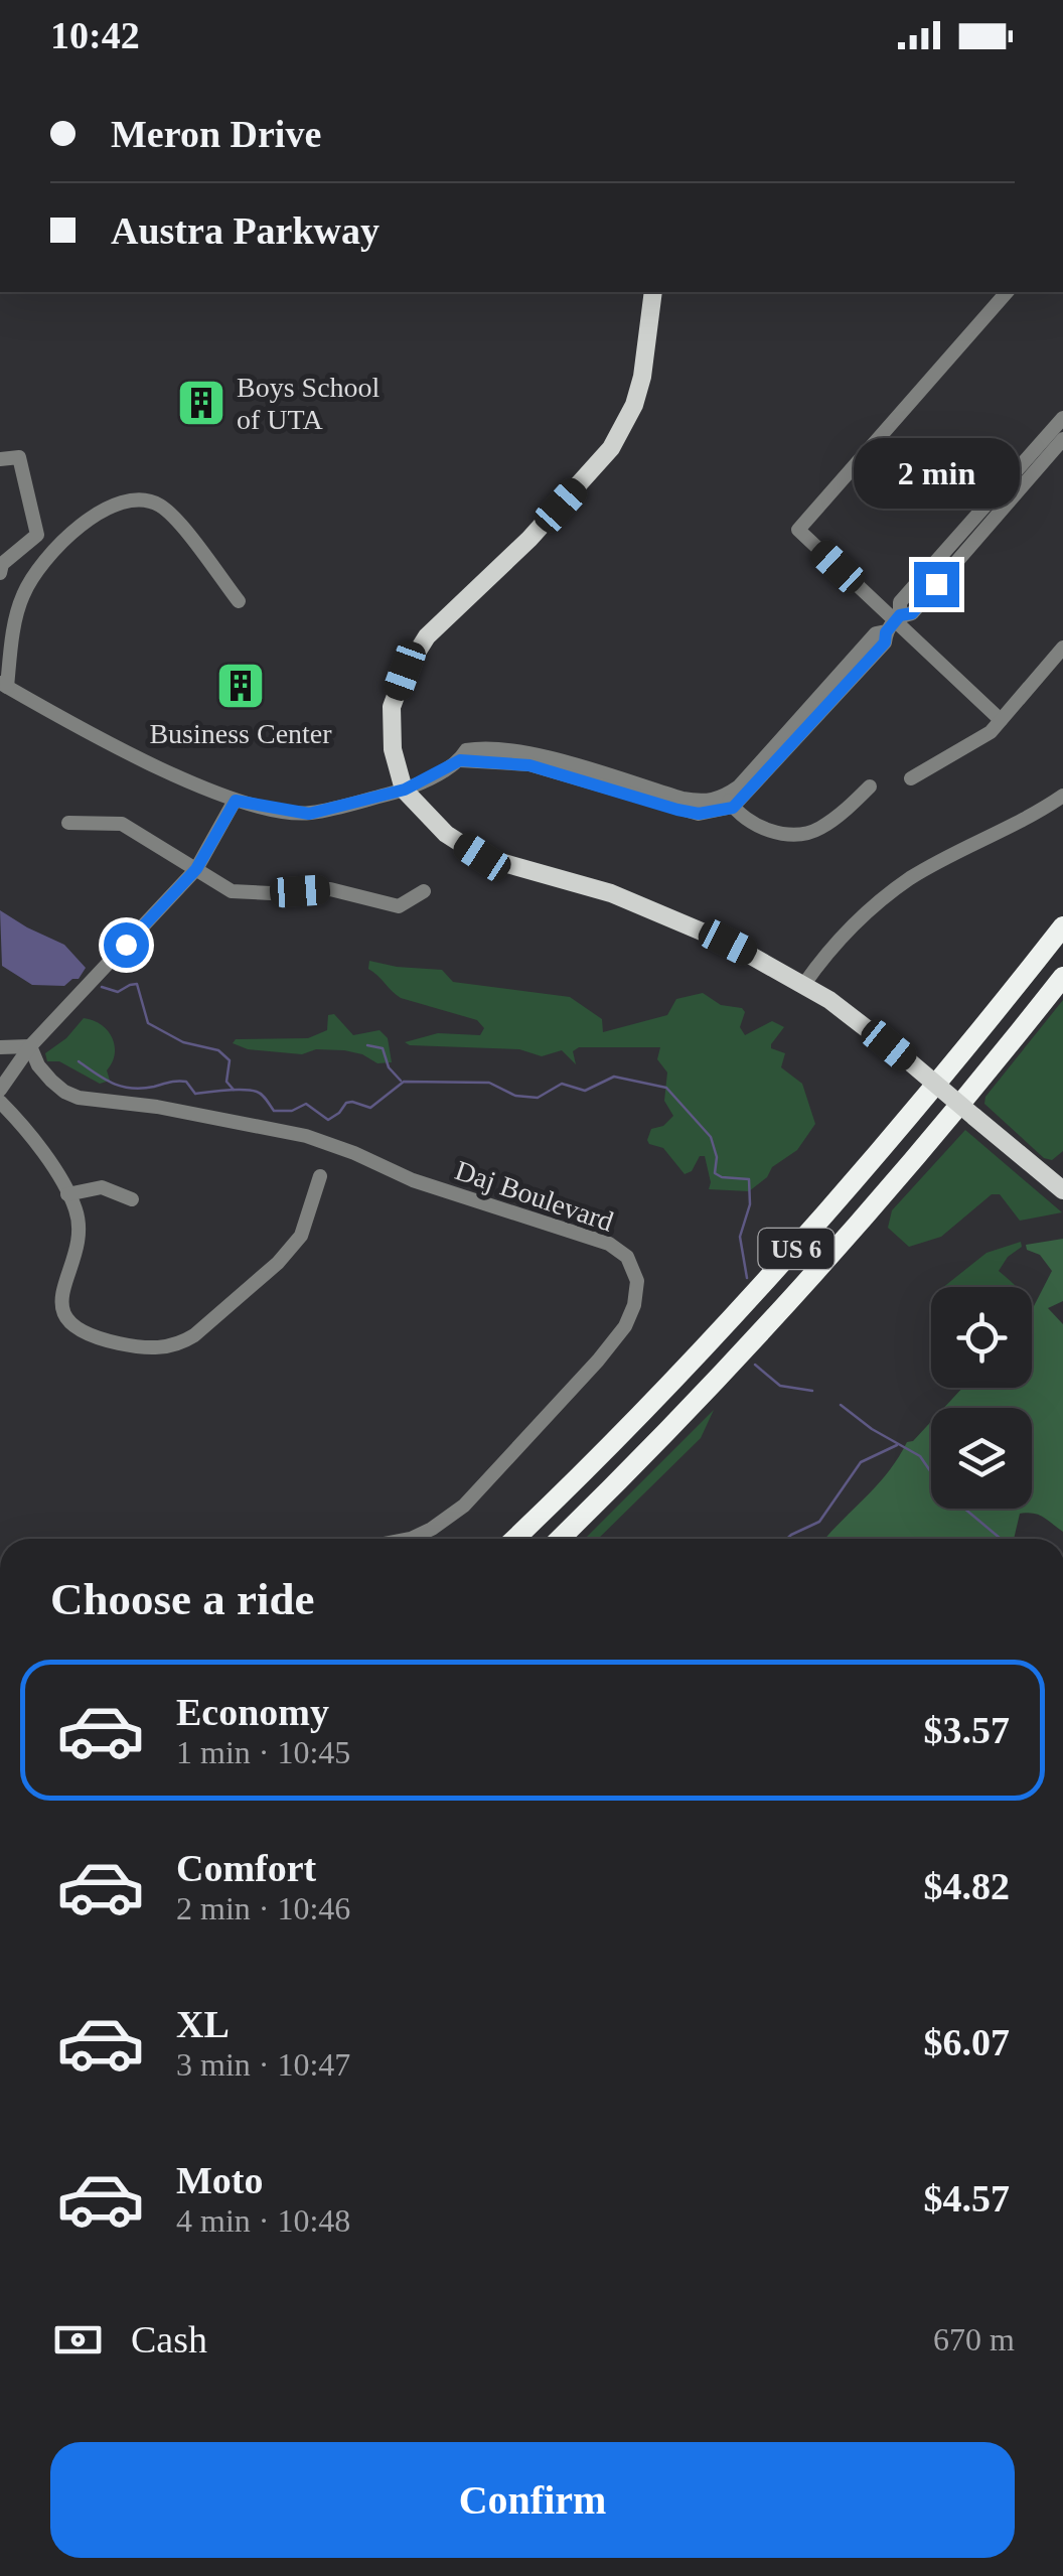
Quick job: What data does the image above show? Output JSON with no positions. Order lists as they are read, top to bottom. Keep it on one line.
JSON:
{"streets":{"highway":["US 6"],"street":["Daj Boulevard"]},"places":{"building":["Boys School of UTA","Business Center"]},"page":{"status":"10:42","banner":["Meron Drive","Austra Parkway"],"bubble":"2 min","heading":"Choose a ride","list":[{"name":"Economy","note":"1 min · 10:45","value":"$3.57"},{"name":"Comfort","note":"2 min · 10:46","value":"$4.82"},{"name":"XL","note":"3 min · 10:47","value":"$6.07"},{"name":"Moto","note":"4 min · 10:48","value":"$4.57"}],"pay":["Cash","670 m"],"buttons":"Confirm"}}
